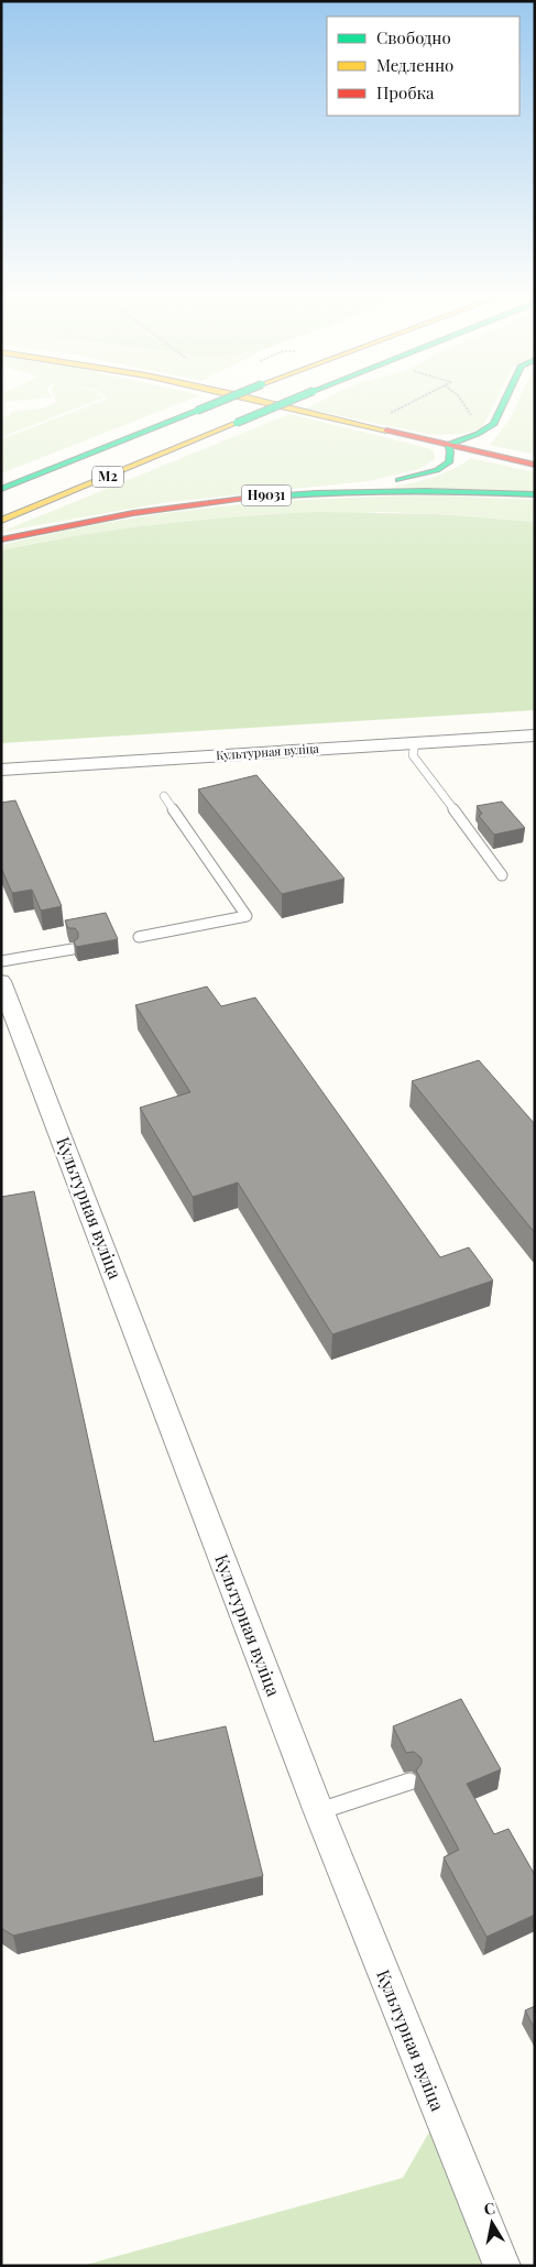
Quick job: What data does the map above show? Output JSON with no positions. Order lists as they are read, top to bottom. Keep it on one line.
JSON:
{"streets":{"highway":["М2","Н9031"],"street":["Культурная вуліца"]},"legend":["Свободно","Медленно","Пробка"],"north":"top"}
